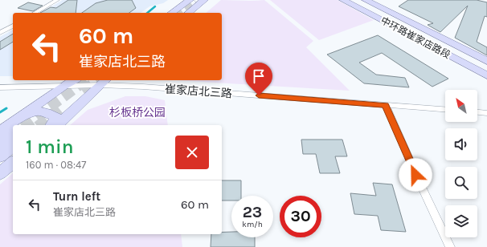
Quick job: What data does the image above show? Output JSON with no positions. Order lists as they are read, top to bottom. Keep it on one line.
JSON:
{"streets":{"main road":["中环路崔家店路段"],"street":["崔家店北三路"]},"parks":["杉板桥公园"],"north":"top left","page":{"turn":["60 m","崔家店北三路"],"heading":["1 min","160 m · 08:47"],"list":[{"name":"Turn left","note":"崔家店北三路","value":"60 m"}],"speed":"23 km/h","limit":"30"}}
